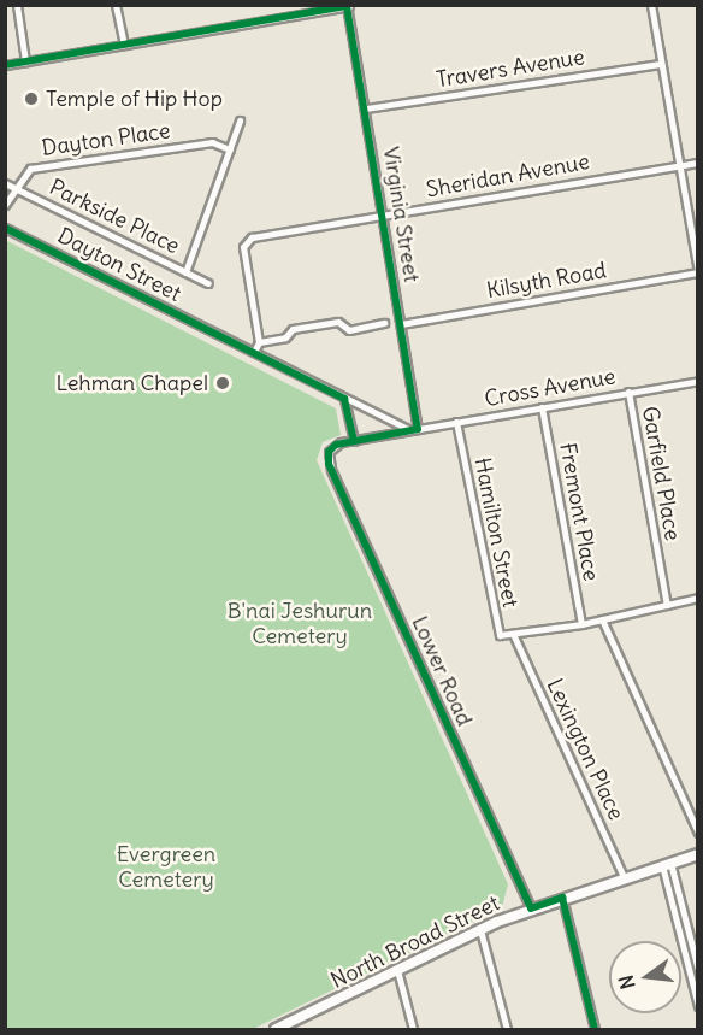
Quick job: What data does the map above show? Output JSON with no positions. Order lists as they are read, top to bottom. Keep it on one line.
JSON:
{"streets":{"main road":["North Broad Street"],"street":["Travers Avenue","Dayton Place","Sheridan Avenue","Virginia Street","Parkside Place","Dayton Street","Kilsyth Road","Cross Avenue","Garfield Place","Fremont Place","Hamilton Street","Lower Road","Lexington Place"]},"crossings":[["Travers Avenue","Virginia Street"],["Dayton Place","Parkside Place"],["Sheridan Avenue","Virginia Street"],["Virginia Street","Kilsyth Road"],["Virginia Street","Cross Avenue"],["Cross Avenue","Garfield Place"],["Cross Avenue","Fremont Place"],["Cross Avenue","Hamilton Street"],["Cross Avenue","Lower Road"],["Hamilton Street","Lexington Place"],["Lower Road","North Broad Street"],["Lexington Place","North Broad Street"]],"parks":["B'nai Jeshurun Cemetery","Evergreen Cemetery"],"places":["Temple of Hip Hop","Lehman Chapel"],"north":"left"}
